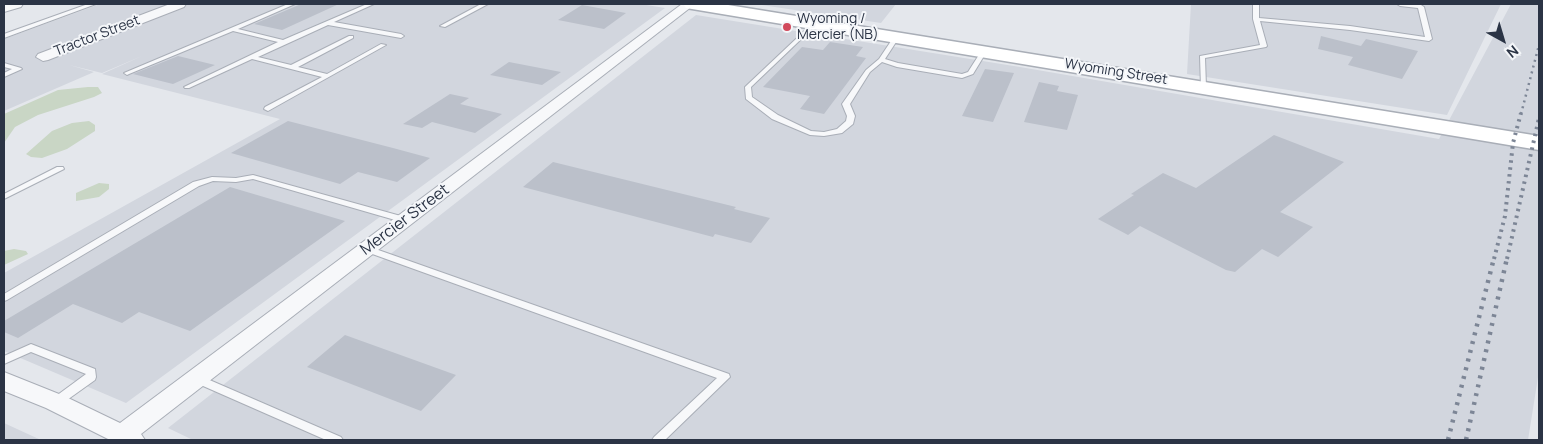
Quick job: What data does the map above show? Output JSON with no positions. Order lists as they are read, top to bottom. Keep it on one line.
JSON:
{"streets":{"main road":["Wyoming Street"],"street":["Tractor Street","Mercier Street"]},"crossings":[["Wyoming Street","Mercier Street"]],"places":["Wyoming / Mercier (NB)"],"north":"bottom right"}
